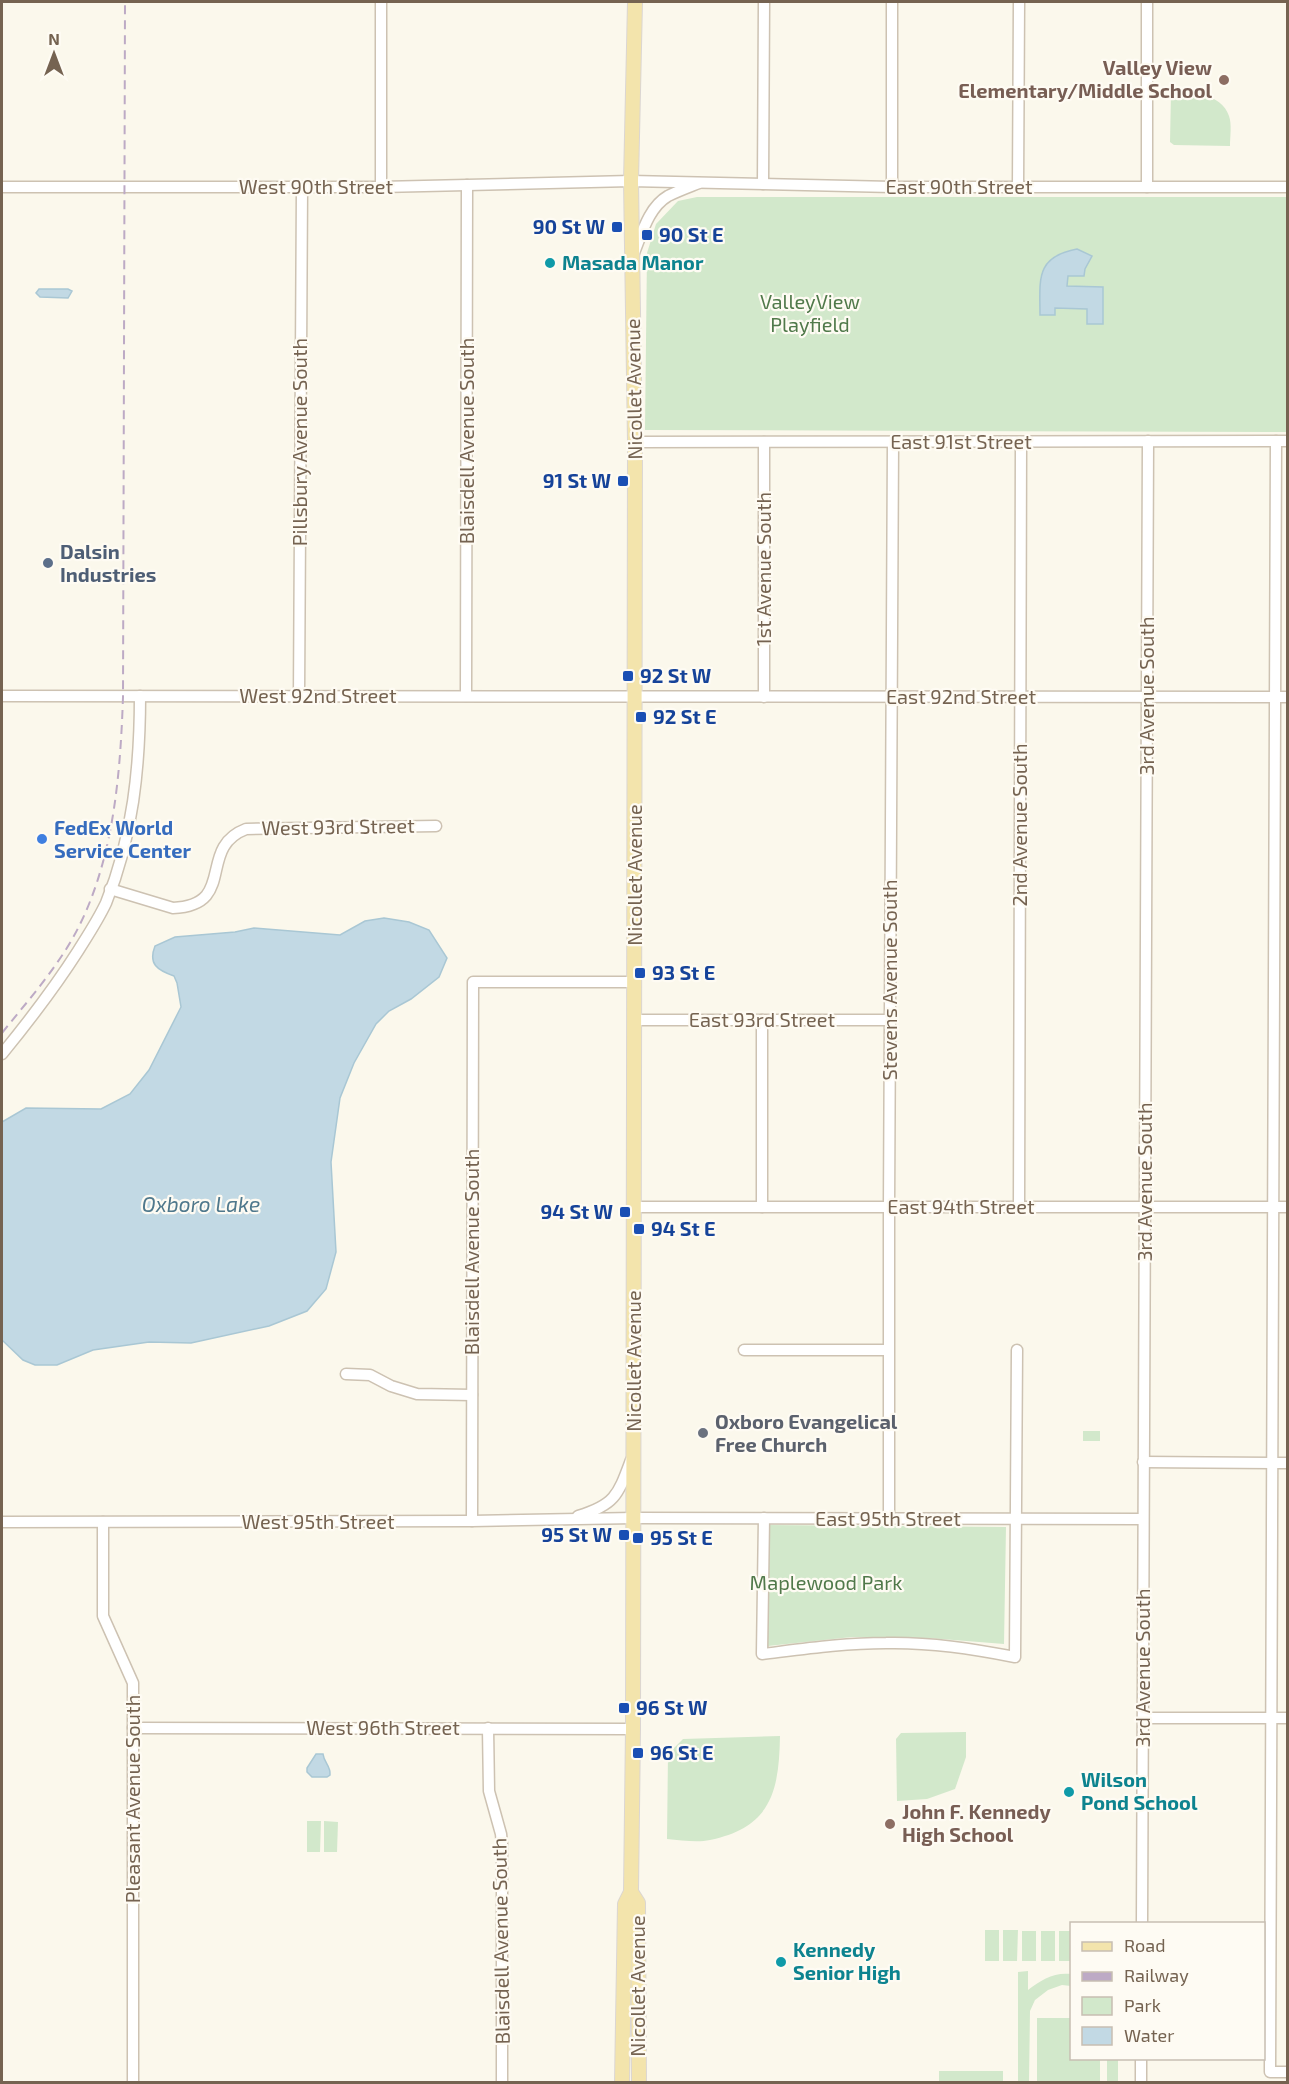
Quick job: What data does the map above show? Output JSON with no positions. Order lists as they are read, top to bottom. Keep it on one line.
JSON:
{"streets":{"main road":["Nicollet Avenue"],"street":["West 90th Street","East 90th Street","Blaisdell Avenue South","Pillsbury Avenue South","East 91st Street","1st Avenue South","West 92nd Street","3rd Avenue South","East 92nd Street","2nd Avenue South","West 93rd Street","Stevens Avenue South","East 93rd Street","East 94th Street","East 95th Street","West 95th Street","West 96th Street","Pleasant Avenue South"]},"crossings":[["West 90th Street","East 90th Street"],["West 90th Street","Nicollet Avenue"],["West 90th Street","Blaisdell Avenue South"],["West 90th Street","Pillsbury Avenue South"],["East 90th Street","Nicollet Avenue"],["Nicollet Avenue","Blaisdell Avenue South"],["Nicollet Avenue","East 91st Street"],["Nicollet Avenue","West 92nd Street"],["Nicollet Avenue","East 92nd Street"],["Nicollet Avenue","East 93rd Street"],["Nicollet Avenue","East 94th Street"],["Nicollet Avenue","East 95th Street"],["Nicollet Avenue","West 95th Street"],["Nicollet Avenue","West 96th Street"],["Blaisdell Avenue South","West 92nd Street"],["Blaisdell Avenue South","West 95th Street"],["Blaisdell Avenue South","West 96th Street"],["Pillsbury Avenue South","West 92nd Street"],["East 91st Street","1st Avenue South"],["East 91st Street","3rd Avenue South"],["East 91st Street","2nd Avenue South"],["East 91st Street","Stevens Avenue South"],["1st Avenue South","East 92nd Street"],["West 92nd Street","East 92nd Street"],["3rd Avenue South","East 92nd Street"],["3rd Avenue South","East 94th Street"],["3rd Avenue South","East 95th Street"],["East 92nd Street","2nd Avenue South"],["East 92nd Street","Stevens Avenue South"],["2nd Avenue South","East 94th Street"],["Stevens Avenue South","East 93rd Street"],["Stevens Avenue South","East 94th Street"],["Stevens Avenue South","East 95th Street"],["East 95th Street","West 95th Street"],["West 95th Street","Pleasant Avenue South"],["West 96th Street","Pleasant Avenue South"]],"water":["Oxboro Lake"],"parks":["ValleyView Playfield","Maplewood Park"],"places":{"other":["Valley View Elementary/Middle School","Masada Manor","Dalsin Industries","FedEx World Service Center","Oxboro Evangelical Free Church","Wilson Pond School","John F. Kennedy High School","Kennedy Senior High"],"transit":["90 St W","90 St E","91 St W","92 St W","92 St E","93 St E","94 St W","94 St E","95 St W","95 St E","96 St W","96 St E"]},"legend":["Road","Railway","Park","Water"],"north":"top"}
